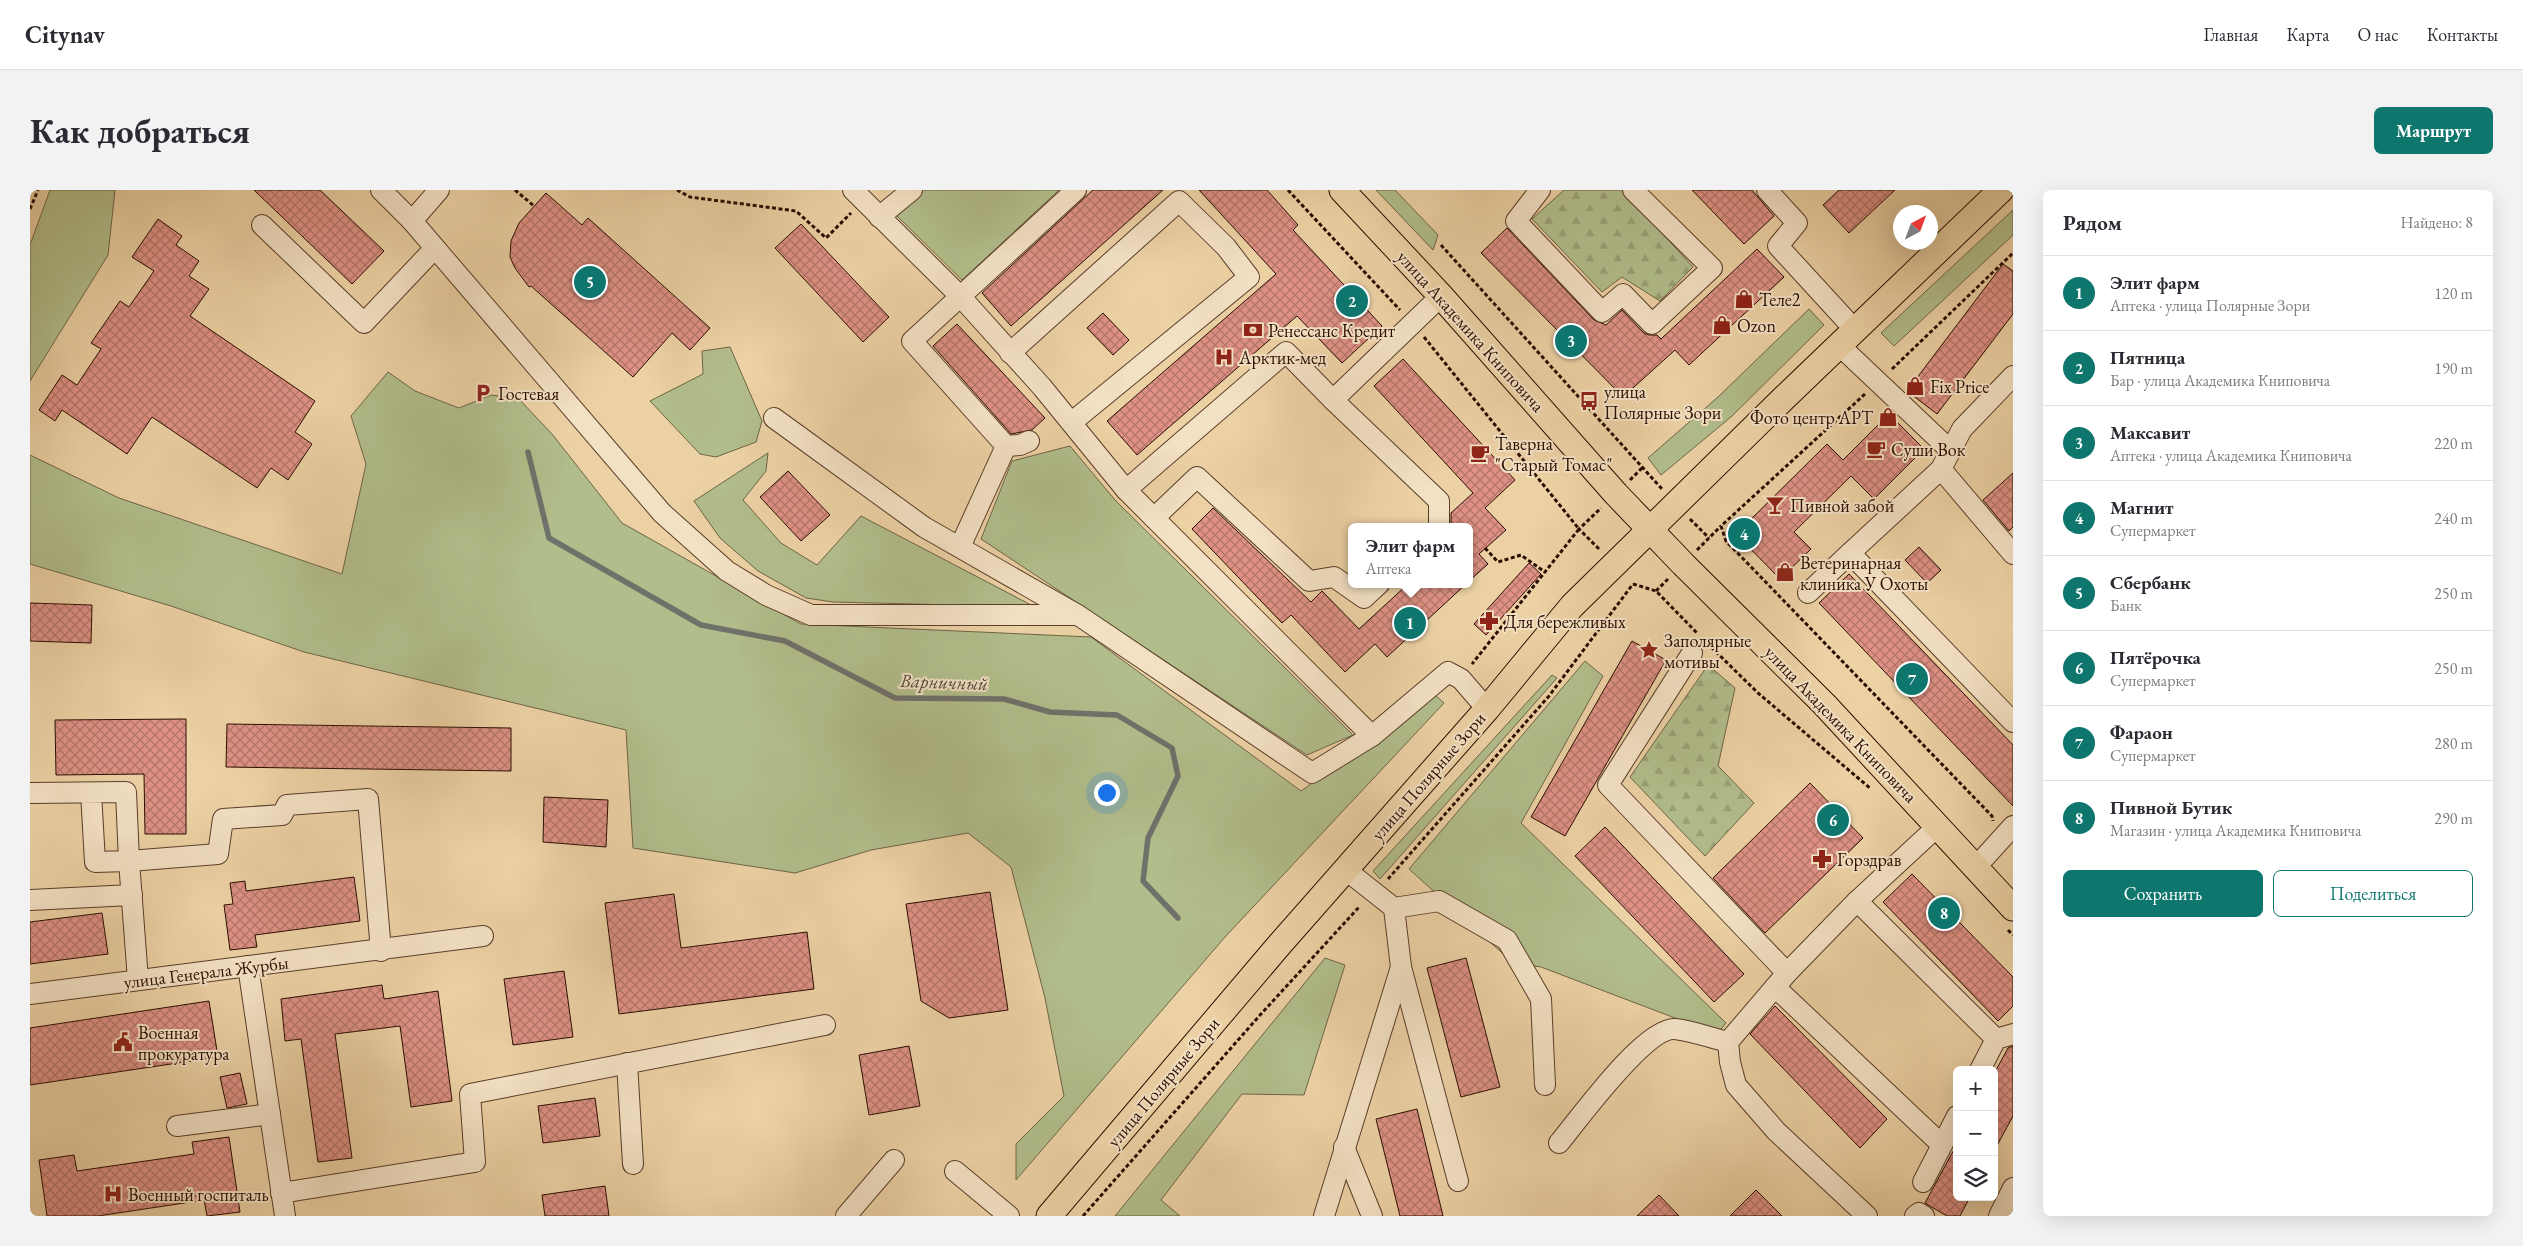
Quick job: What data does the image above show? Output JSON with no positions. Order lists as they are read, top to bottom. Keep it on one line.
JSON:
{"streets":{"main road":["улица Академика Книповича","улица Полярные Зори"],"street":["улица Генерала Журбы"]},"crossings":[["улица Академика Книповича","улица Полярные Зори"]],"water":["Варничный"],"places":{"shop":["Теле2","Ozon","Fix Price","Фото центр АРТ","Ветеринарная клиника У Охоты"],"bank":["Ренессанс Кредит"],"hospital":["Арктик-мед","Военный госпиталь"],"parking":["Гостевая"],"bus stop":["улица Полярные Зори"],"cafe":["Суши Вок","Таверна \"Старый Томас\""],"bar":["Пивной забой"],"pharmacy":["Для бережливых","Горздрав"],"place":["Заполярные мотивы"],"public building":["Военная прокуратура"]},"north":"top right","page":{"header":"Citynav","nav":["Главная","Карта","О нас","Контакты"],"buttons":["Маршрут",["Сохранить","Поделиться"]],"title":"Как добраться","heading":["Рядом","Найдено: 8"],"list":[{"mark":"1","name":"Элит фарм","note":"Аптека · улица Полярные Зори","value":"120 m"},{"mark":"2","name":"Пятница","note":"Бар · улица Академика Книповича","value":"190 m"},{"mark":"3","name":"Максавит","note":"Аптека · улица Академика Книповича","value":"220 m"},{"mark":"4","name":"Магнит","note":"Супермаркет","value":"240 m"},{"mark":"5","name":"Сбербанк","note":"Банк","value":"250 m"},{"mark":"6","name":"Пятёрочка","note":"Супермаркет","value":"250 m"},{"mark":"7","name":"Фараон","note":"Супермаркет","value":"280 m"},{"mark":"8","name":"Пивной Бутик","note":"Магазин · улица Академика Книповича","value":"290 m"}],"pins":["5","2","3","4","1","7","6","8"],"popup":["Элит фарм","Аптека"],"map_buttons":["+","−"]}}
